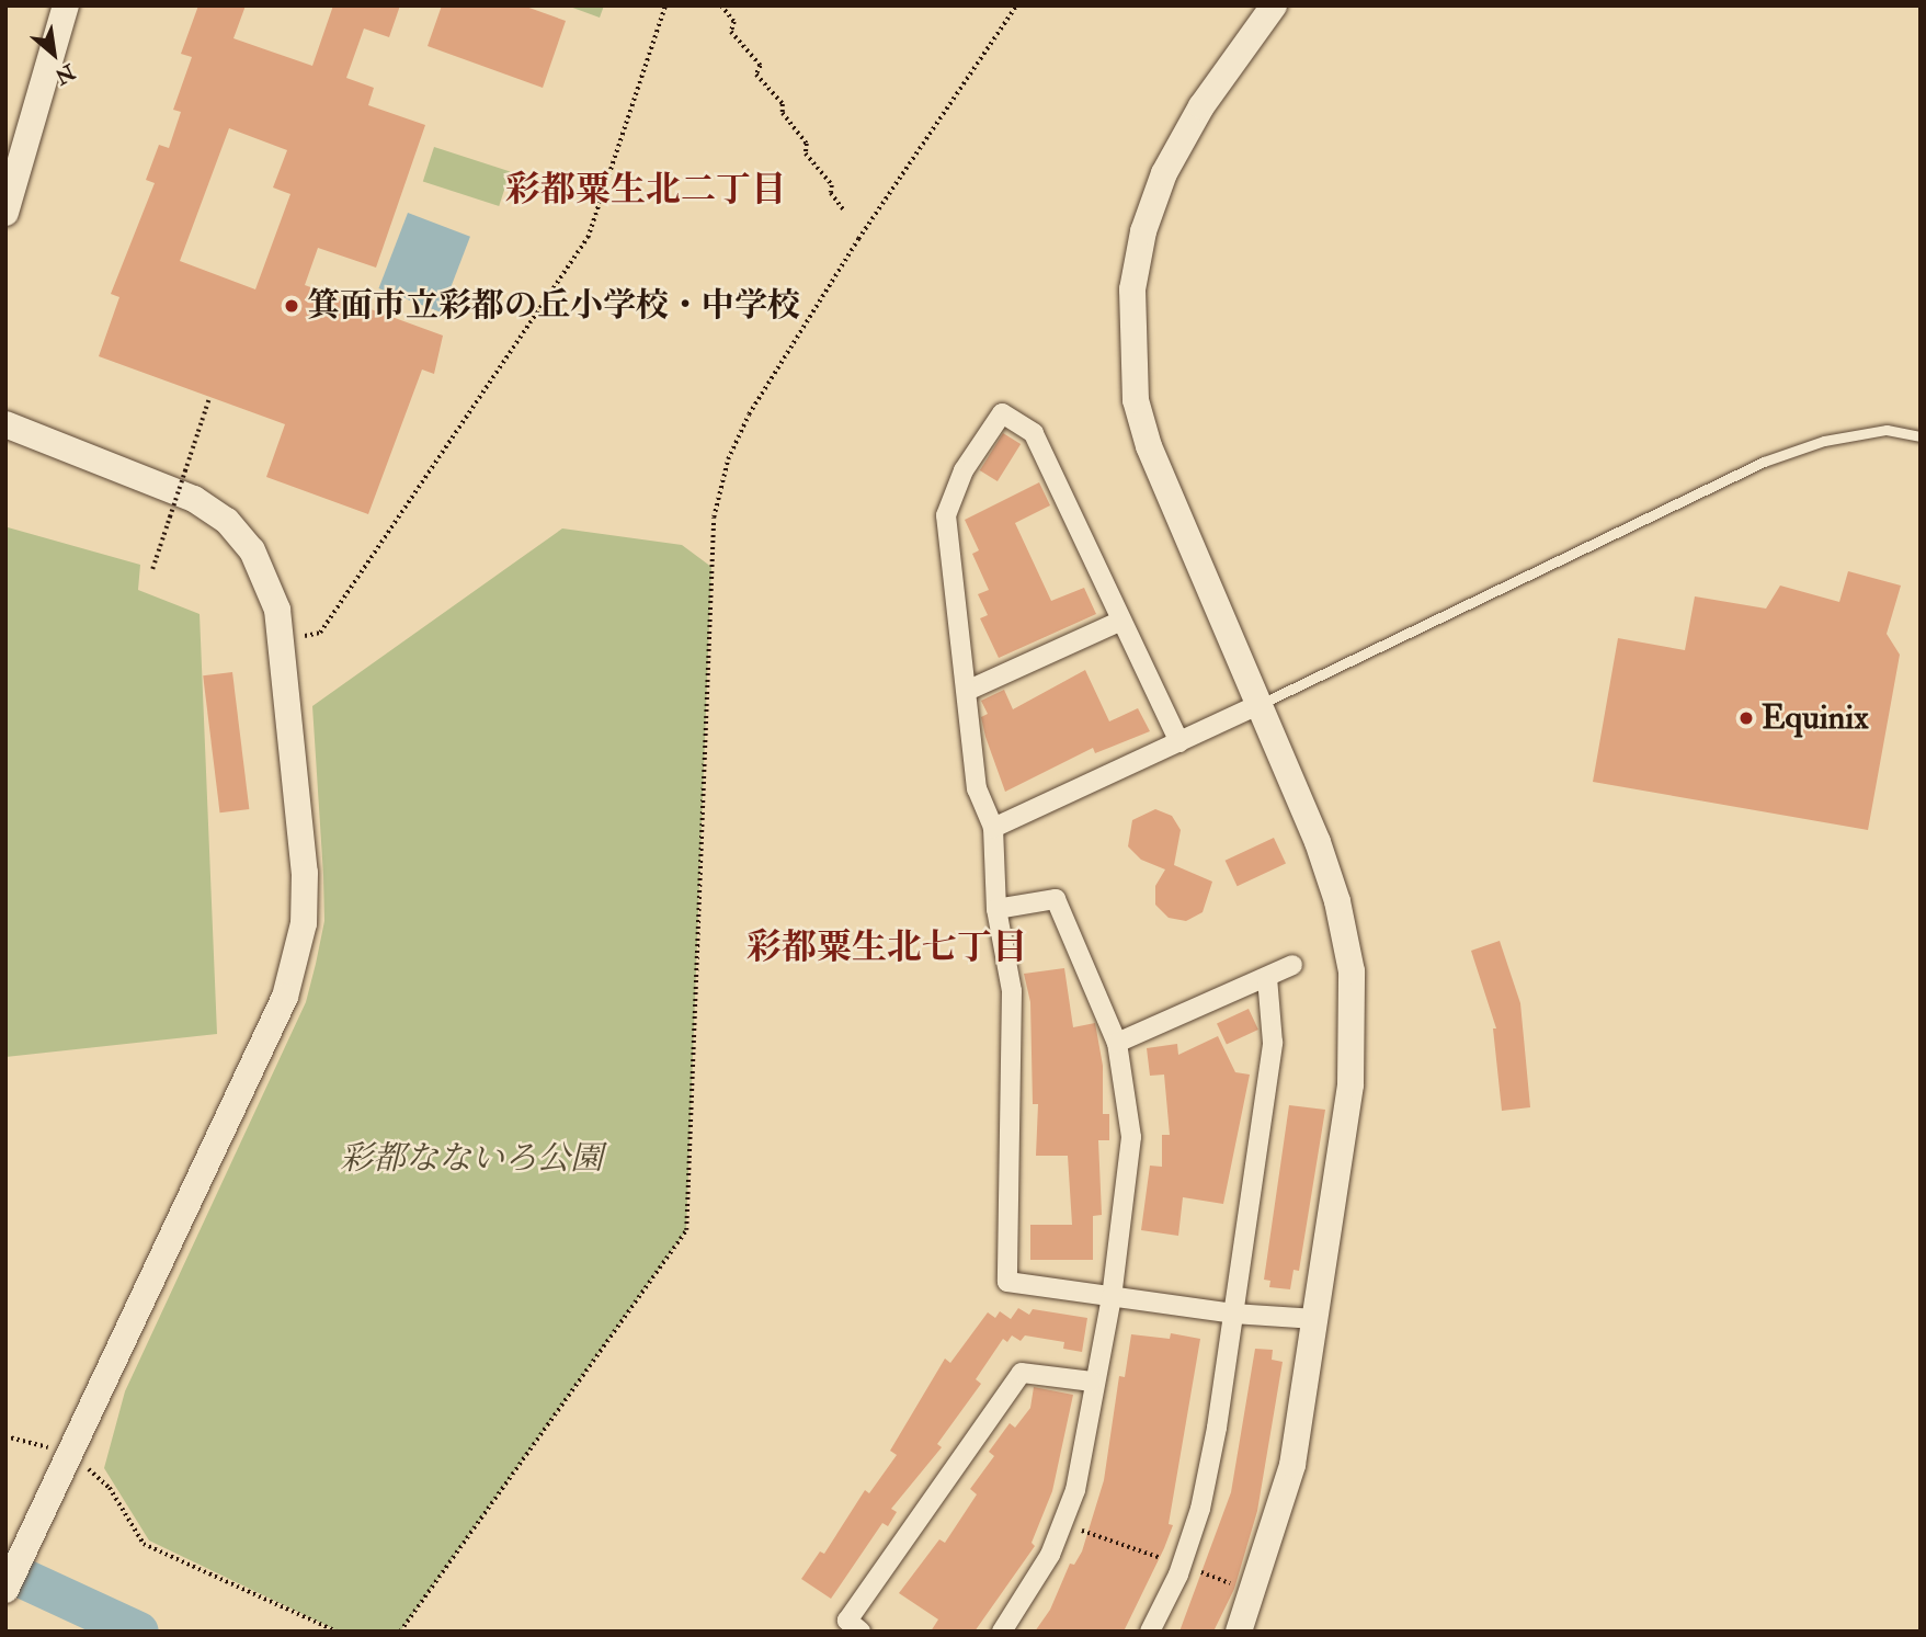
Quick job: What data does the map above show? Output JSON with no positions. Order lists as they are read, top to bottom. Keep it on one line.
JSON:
{"districts":["彩都粟生北二丁目","彩都粟生北七丁目"],"parks":["彩都なないろ公園"],"places":["箕面市立彩都の丘小学校・中学校","Equinix"],"north":"bottom right"}
